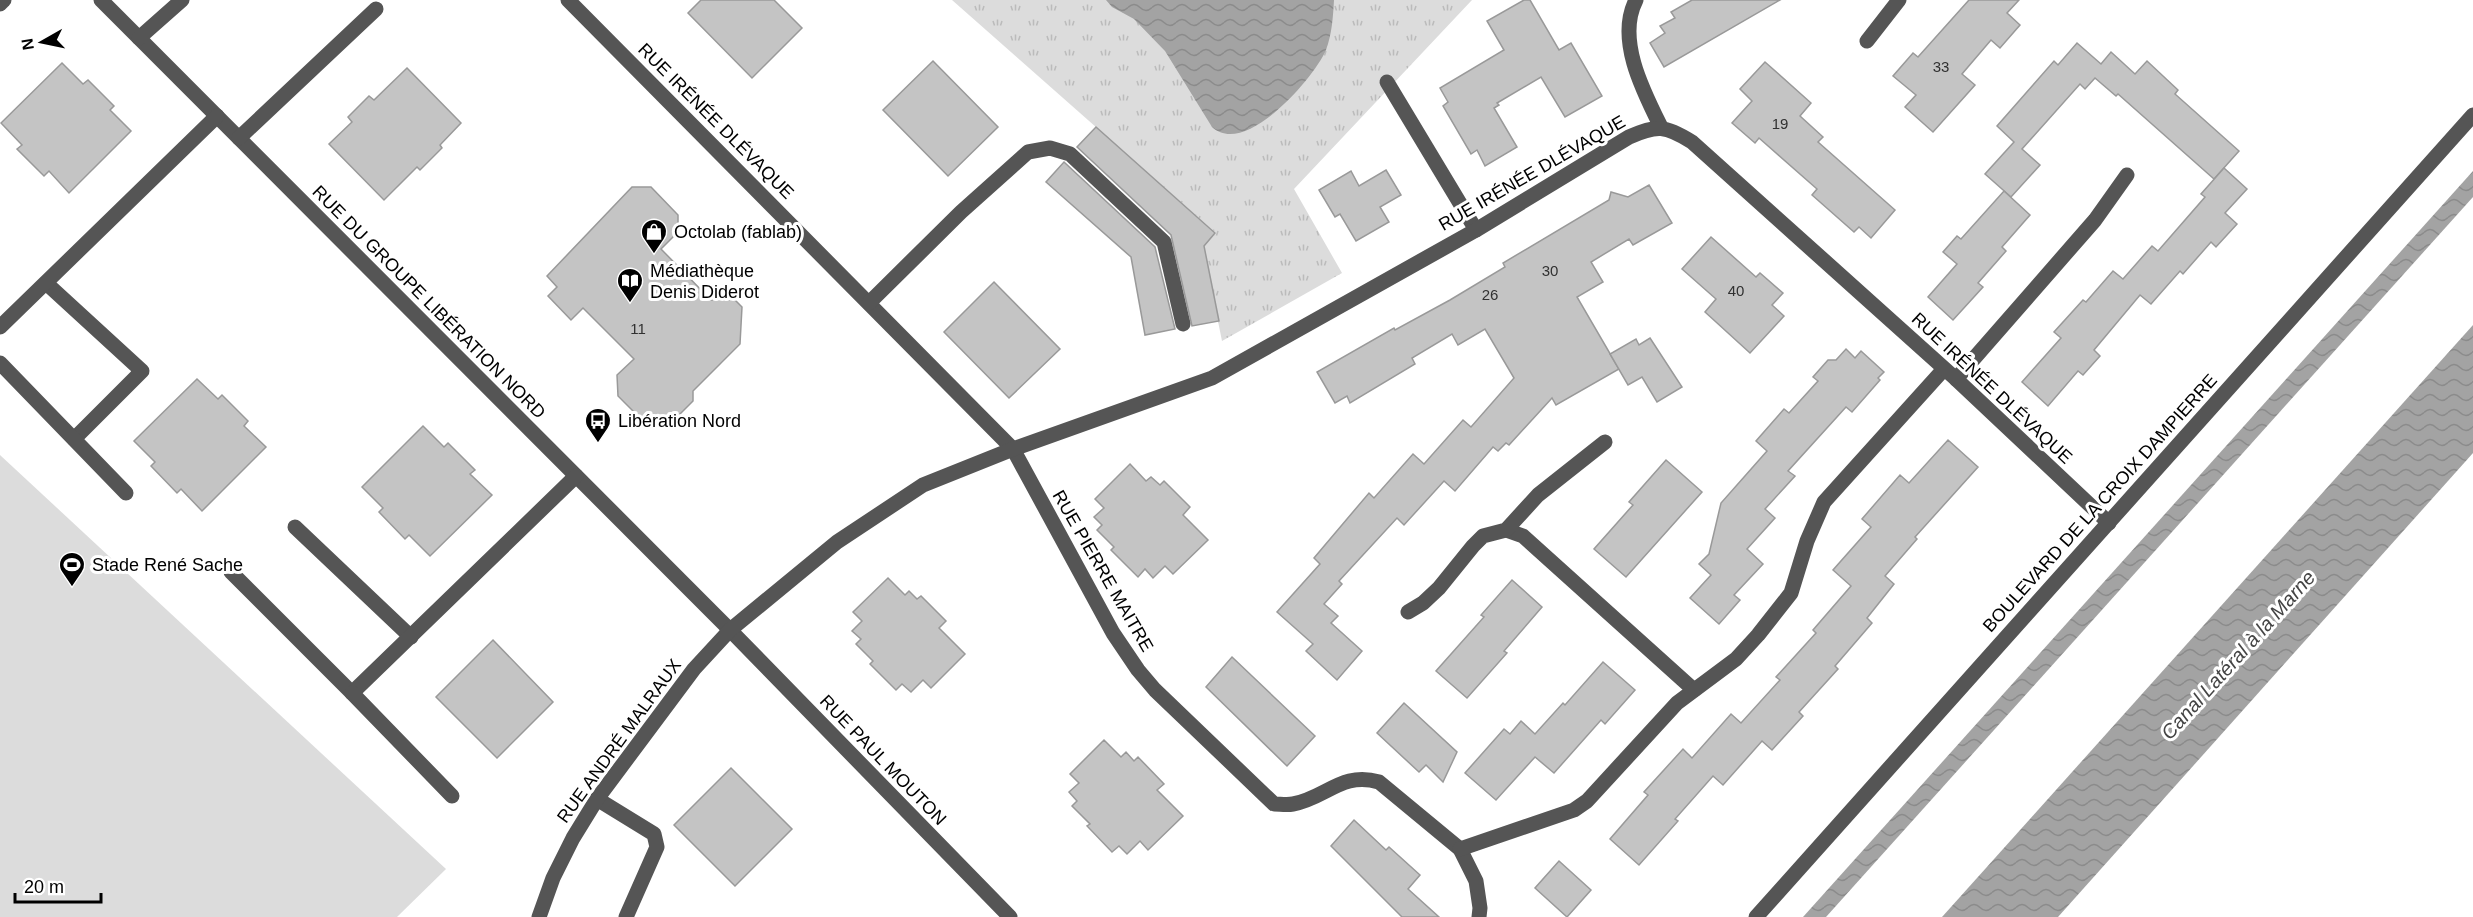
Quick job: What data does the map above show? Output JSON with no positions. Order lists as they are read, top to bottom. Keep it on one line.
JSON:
{"streets":{"street":["RUE IRÉNÉE DLÉVAQUE","RUE DU GROUPE LIBÉRATION NORD","BOULEVARD DE LA CROIX DAMPIERRE","RUE PIERRE MAITRE","RUE ANDRÉ MALRAUX","RUE PAUL MOUTON"]},"crossings":[["RUE IRÉNÉE DLÉVAQUE","RUE DU GROUPE LIBÉRATION NORD"],["RUE IRÉNÉE DLÉVAQUE","BOULEVARD DE LA CROIX DAMPIERRE"],["RUE IRÉNÉE DLÉVAQUE","RUE PIERRE MAITRE"],["RUE IRÉNÉE DLÉVAQUE","RUE ANDRÉ MALRAUX"],["RUE IRÉNÉE DLÉVAQUE","RUE PAUL MOUTON"],["RUE DU GROUPE LIBÉRATION NORD","RUE ANDRÉ MALRAUX"],["RUE DU GROUPE LIBÉRATION NORD","RUE PAUL MOUTON"],["RUE ANDRÉ MALRAUX","RUE PAUL MOUTON"]],"water":["Canal Latéral à la Marne"],"places":{"shop":["Octolab (fablab)"],"library":["Médiathèque Denis Diderot"],"bus stop":["Libération Nord"],"sports":["Stade René Sache"]},"house_numbers":["33","19","30","40","26","11"],"scale_bar":"20 m","north":"left"}
